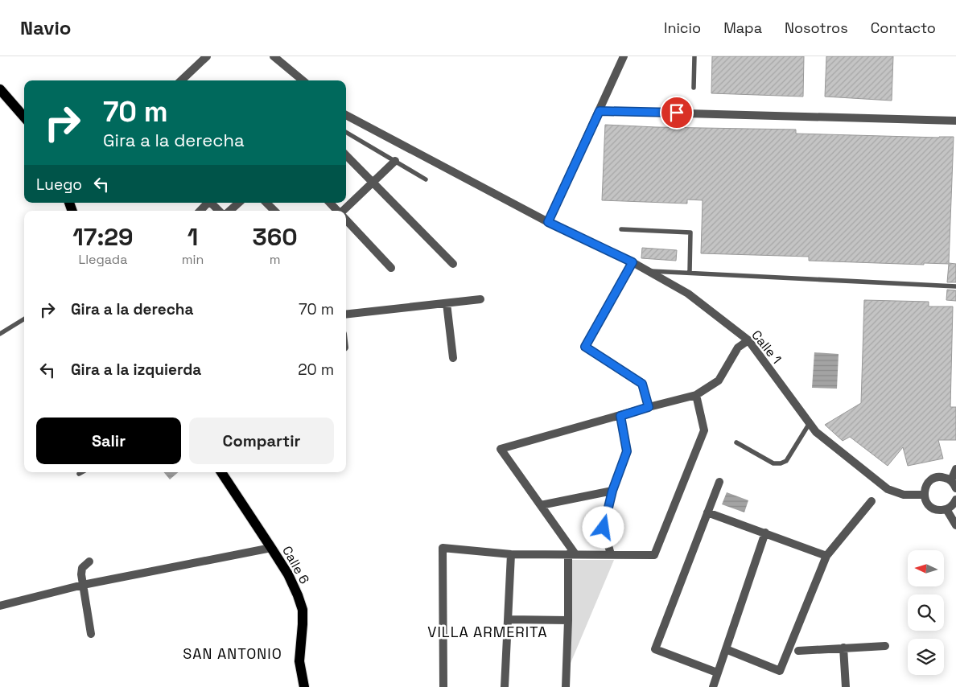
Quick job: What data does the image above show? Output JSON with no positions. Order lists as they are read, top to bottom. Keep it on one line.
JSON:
{"streets":{"main road":["Calle 6"],"street":["Calle 1"]},"districts":["VILLA ARMERITA","SAN ANTONIO"],"north":"left","page":{"header":"Navio","nav":["Inicio","Mapa","Nosotros","Contacto"],"turn":["70 m","Gira a la derecha"],"then":"Luego","eta":["17:29","Llegada","1","min","360","m"],"list":[{"name":"Gira a la derecha","value":"70 m"},{"name":"Gira a la izquierda","value":"20 m"}],"buttons":["Salir","Compartir"]}}
